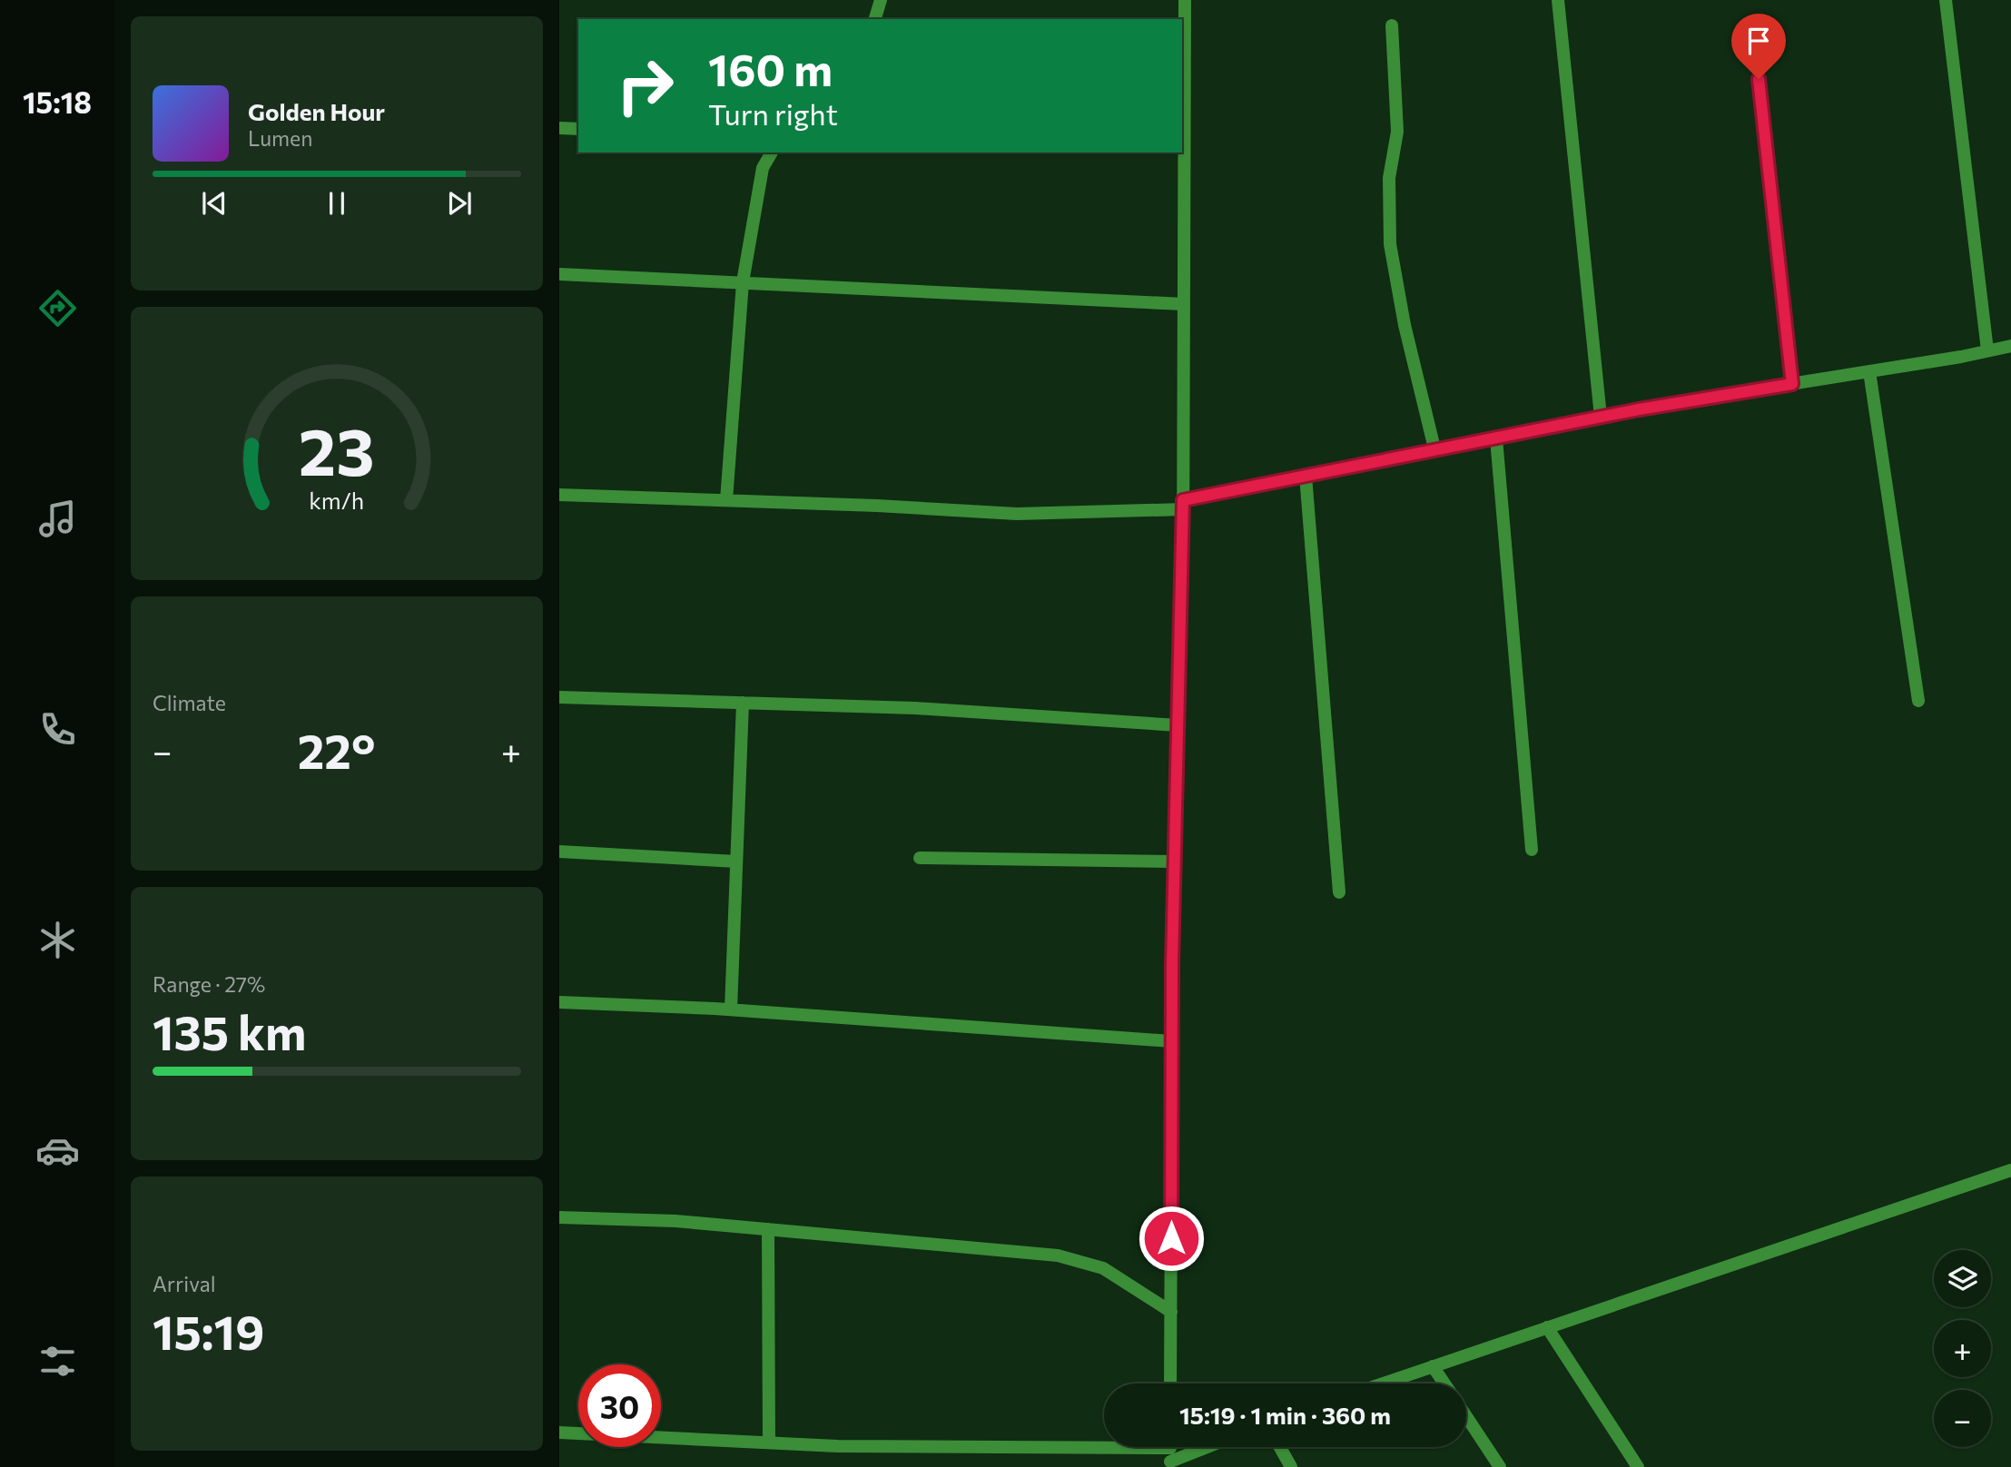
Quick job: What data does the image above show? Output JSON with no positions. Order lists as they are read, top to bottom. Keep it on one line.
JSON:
{"page":{"tabs":"15:18","turn":["160 m","Turn right"],"song":["Golden Hour","Lumen"],"tile":["Climate",["Range · 27%","135 km"],["Arrival","15:19"]],"heat":["−","22°","+"],"map_buttons":["+","−"],"limit":"30","trip":"15:19 · 1 min · 360 m","gauge":["23","km/h"]}}
